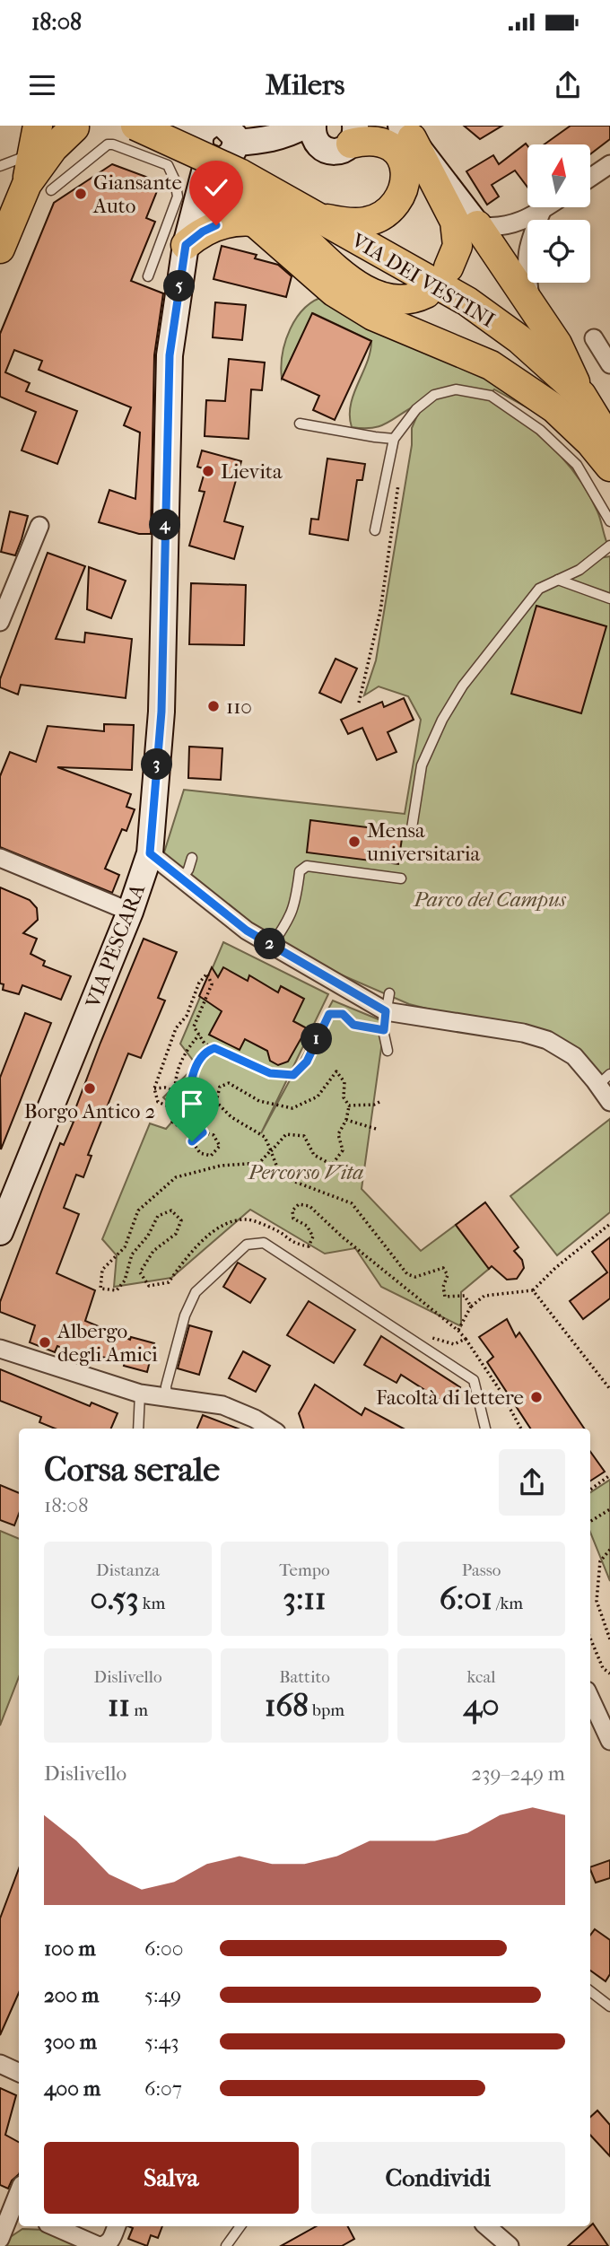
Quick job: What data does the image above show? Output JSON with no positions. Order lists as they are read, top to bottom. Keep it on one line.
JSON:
{"streets":{"main road":["VIA DEI VESTINI"],"street":["VIA PESCARA"]},"parks":["Parco del Campus","Percorso Vita"],"places":["Giansante Auto","Lievita","110","Mensa universitaria","Borgo Antico 2","Albergo degli Amici","Facoltà di lettere"],"north":"top","page":{"status":"18:08","header":"Milers","pins":["5","4","3","2","1"],"heading":["Corsa serale","18:08"],"stats":[["Distanza","0.53 km"],["Tempo","3:11"],["Passo","6:01 /km"],["Dislivello","11 m"],["Battito","168 bpm"],["kcal","40"]],"chart":["Dislivello","239–249 m"],"list":[{"name":"100 m","note":"6:00"},{"name":"200 m","note":"5:49"},{"name":"300 m","note":"5:43"},{"name":"400 m","note":"6:07"}],"buttons":["Salva","Condividi"]}}
